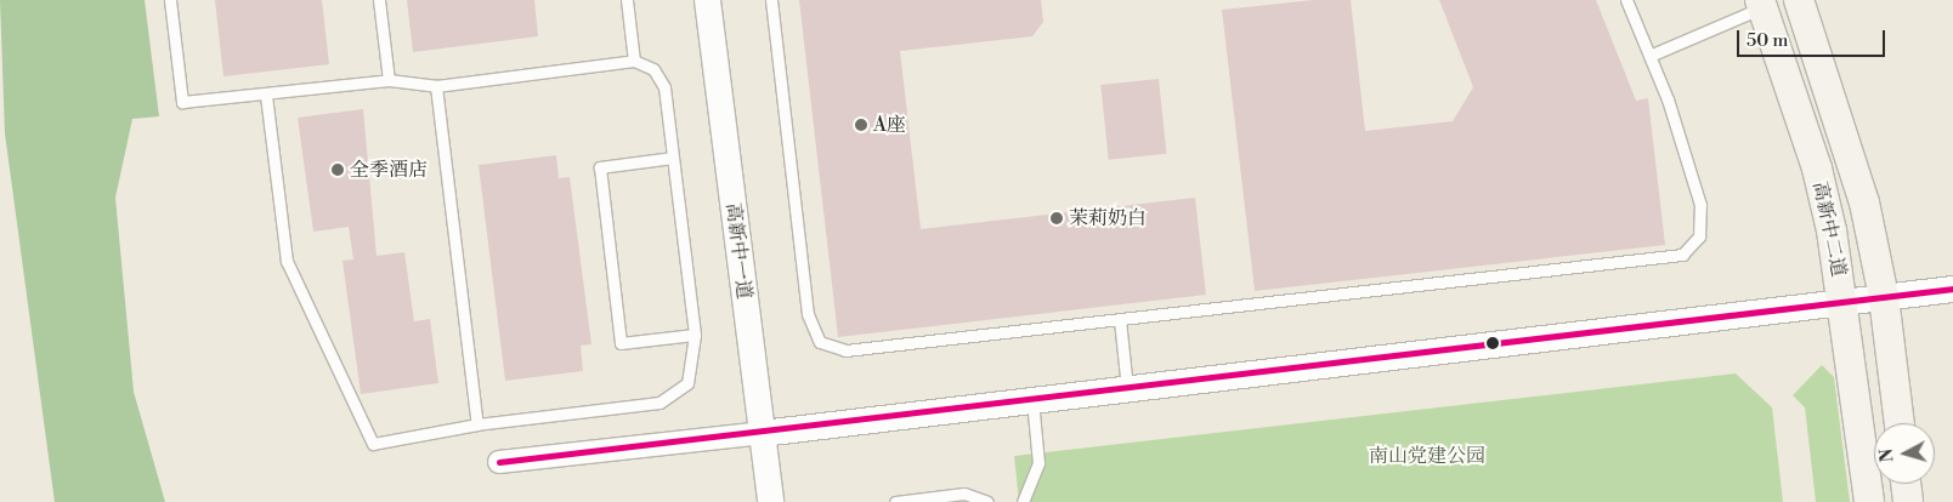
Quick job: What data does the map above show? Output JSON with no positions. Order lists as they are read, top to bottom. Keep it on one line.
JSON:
{"streets":{"main road":["高新中二道"],"street":["高新中一道"]},"parks":["南山党建公园"],"places":["A座","全季酒店","茉莉奶白"],"scale_bar":"50 m","north":"left"}
